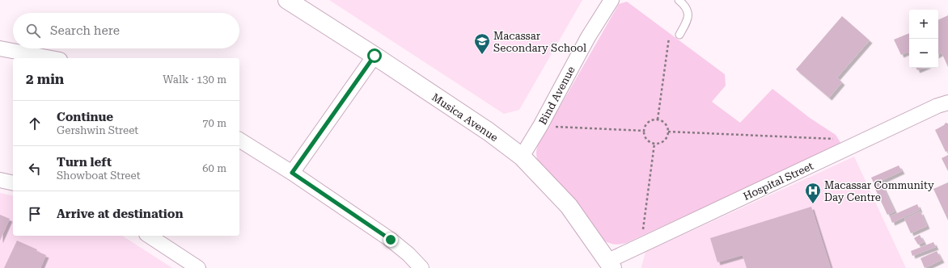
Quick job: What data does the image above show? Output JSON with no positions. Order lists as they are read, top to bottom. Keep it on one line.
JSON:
{"streets":{"street":["Bind Avenue","Musica Avenue","Hospital Street"]},"crossings":[["Bind Avenue","Musica Avenue"],["Musica Avenue","Hospital Street"]],"places":{"school or university":["Macassar Secondary School"],"hospital":["Macassar Community Day Centre"]},"page":{"map_buttons":["+","−"],"search":"Search here","heading":["2 min","Walk · 130 m"],"list":[["Continue","Gershwin Street","70 m"],["Turn left","Showboat Street","60 m"],"Arrive at destination"]}}
